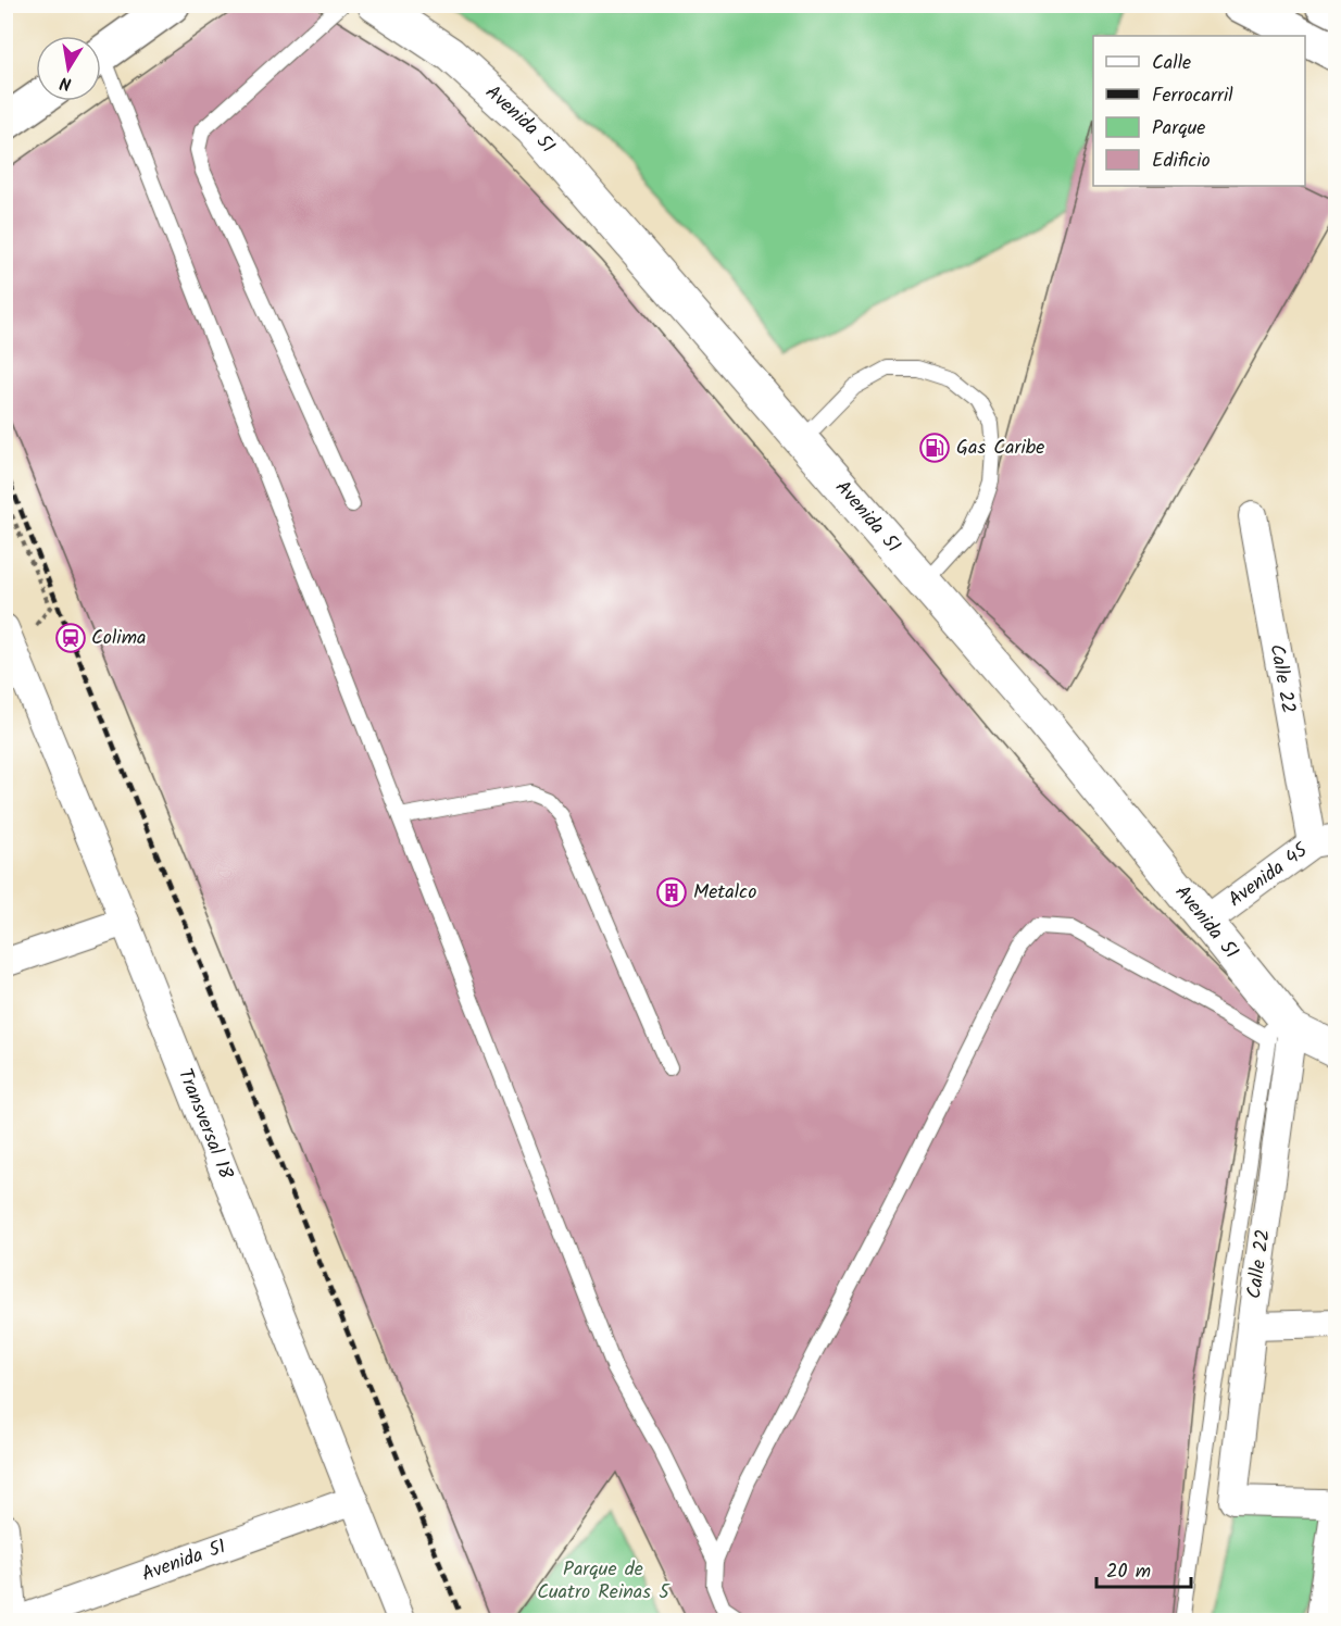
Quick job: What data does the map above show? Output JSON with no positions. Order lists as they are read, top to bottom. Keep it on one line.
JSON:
{"streets":{"street":["Avenida 51","Calle 22","Avenida 45","Transversal 18"]},"crossings":[["Avenida 51","Calle 22"],["Avenida 51","Avenida 45"],["Avenida 51","Transversal 18"],["Calle 22","Avenida 45"]],"parks":["Parque de Cuatro Reinas 5"],"places":{"fuel station":["Gas Caribe"],"station":["Colima"],"building":["Metalco"]},"legend":["Calle","Ferrocarril","Parque","Edificio"],"scale_bar":"20 m","north":"bottom"}
